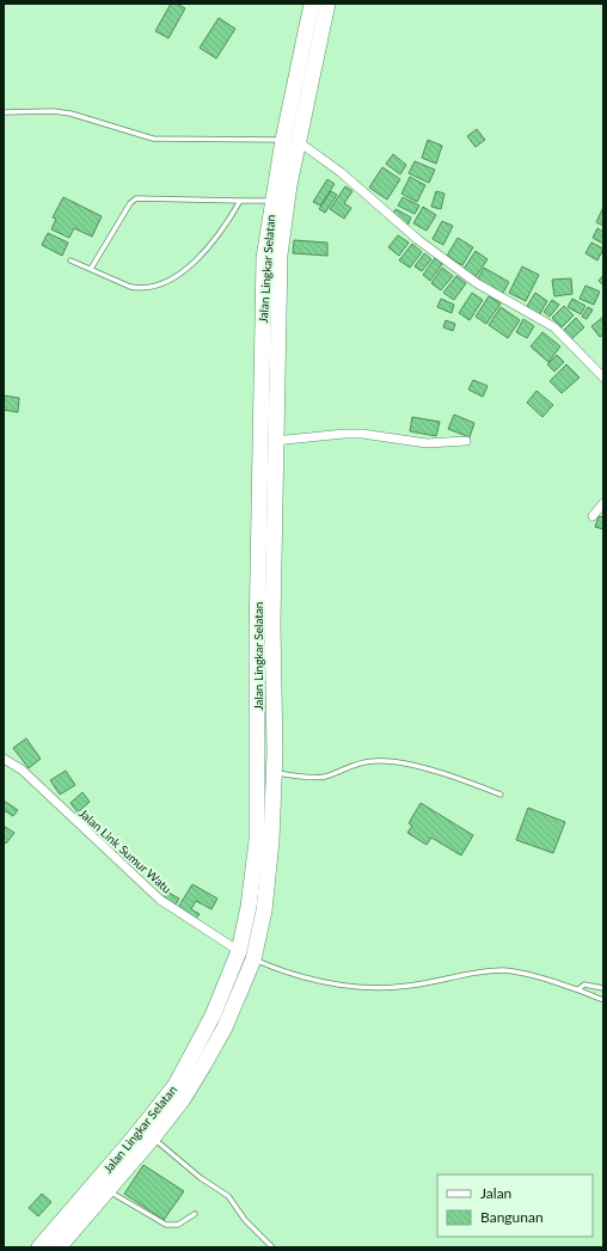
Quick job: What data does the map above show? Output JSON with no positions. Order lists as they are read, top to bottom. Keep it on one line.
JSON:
{"streets":{"highway":["Jalan Lingkar Selatan"],"street":["Jalan Link Sumur Watu"]},"crossings":[["Jalan Lingkar Selatan","Jalan Link Sumur Watu"]],"legend":["Jalan","Bangunan"]}
